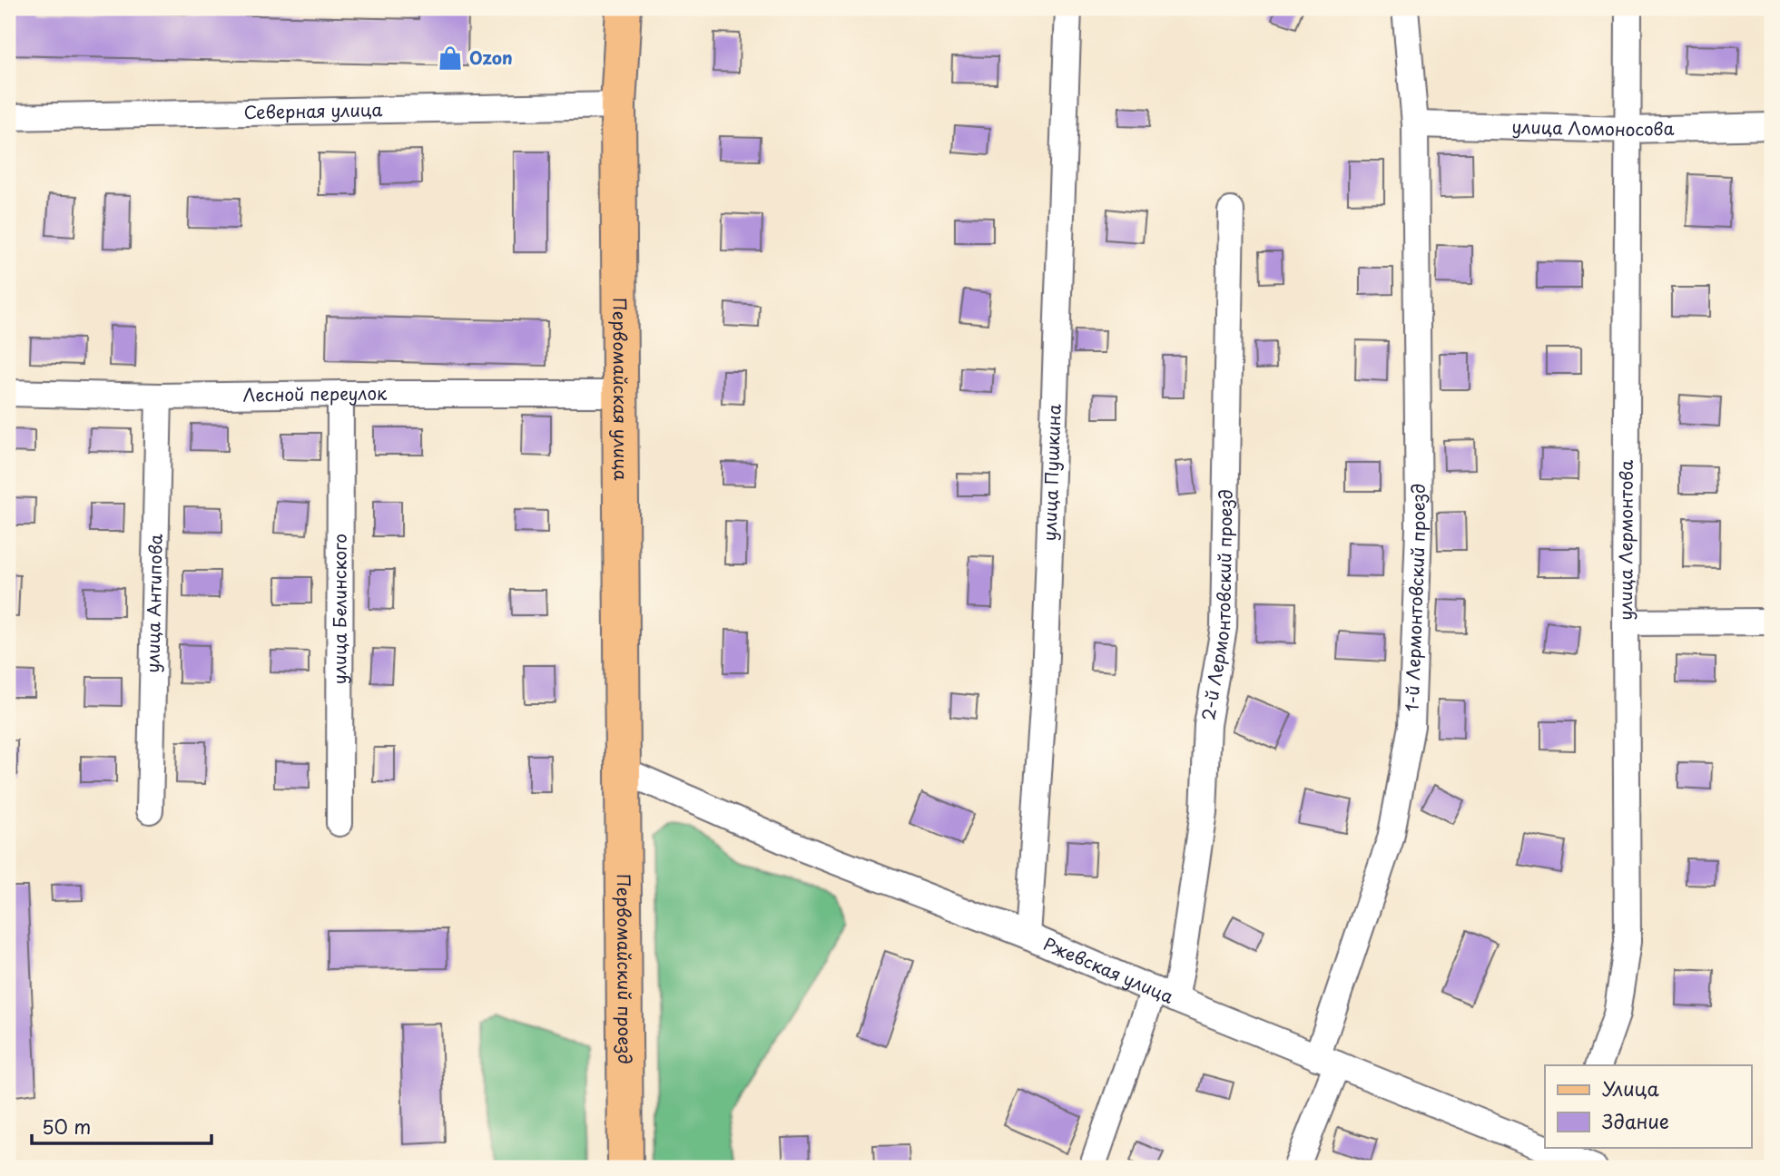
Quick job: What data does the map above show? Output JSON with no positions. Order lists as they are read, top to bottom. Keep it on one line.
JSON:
{"streets":{"main road":["Первомайская улица","Первомайский проезд"],"street":["Северная улица","улица Ломоносова","Лесной переулок","улица Пушкина","улица Лермонтова","1-й Лермонтовский проезд","улица Антипова","2-й Лермонтовский проезд","улица Белинского","Ржевская улица"]},"crossings":[["Северная улица","Первомайская улица"],["улица Ломоносова","улица Лермонтова"],["улица Ломоносова","1-й Лермонтовский проезд"],["Первомайская улица","Лесной переулок"],["Первомайская улица","Первомайский проезд"],["Первомайская улица","Ржевская улица"],["Лесной переулок","улица Антипова"],["Лесной переулок","улица Белинского"],["улица Пушкина","Ржевская улица"],["1-й Лермонтовский проезд","Ржевская улица"],["2-й Лермонтовский проезд","Ржевская улица"],["Первомайский проезд","Ржевская улица"]],"places":{"shop":["Ozon"]},"legend":["Улица","Здание"],"scale_bar":"50 m"}
